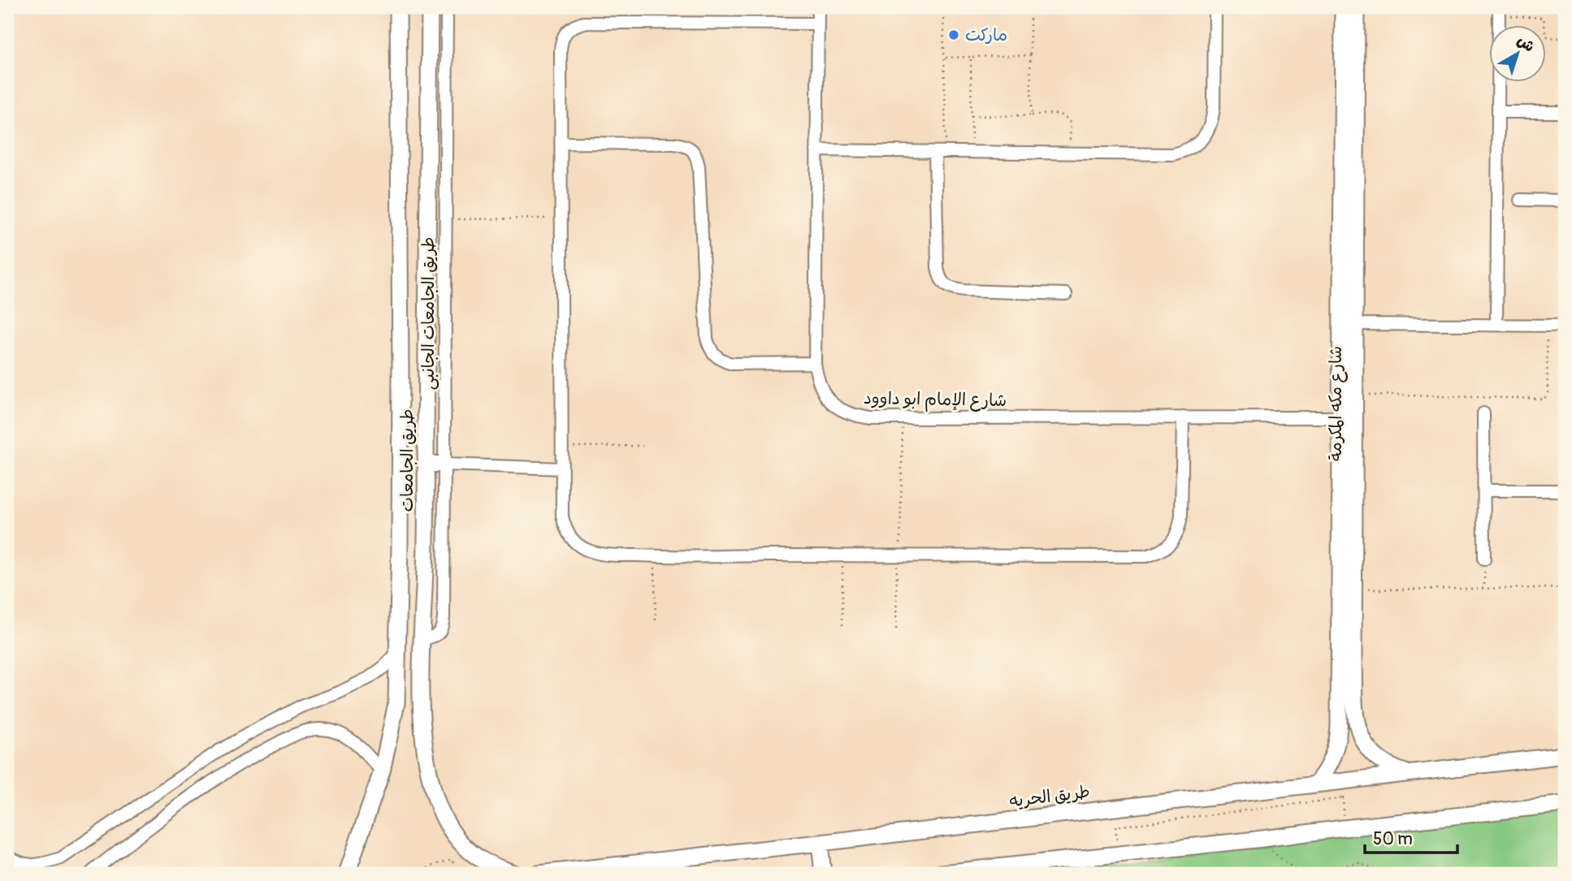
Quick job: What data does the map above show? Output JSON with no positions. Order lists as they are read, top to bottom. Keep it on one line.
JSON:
{"streets":{"main road":["شارع مكه المكرمة","طريق الجامعات","طريق الحريه"],"street":["طريق الجامعات الجانبى","شارع الإمام ابو داوود"]},"crossings":[["طريق الجامعات الجانبى","طريق الجامعات"],["شارع الإمام ابو داوود","شارع مكه المكرمة"],["شارع مكه المكرمة","طريق الحريه"]],"places":["ماركت"],"scale_bar":"50 m","north":"top right"}
